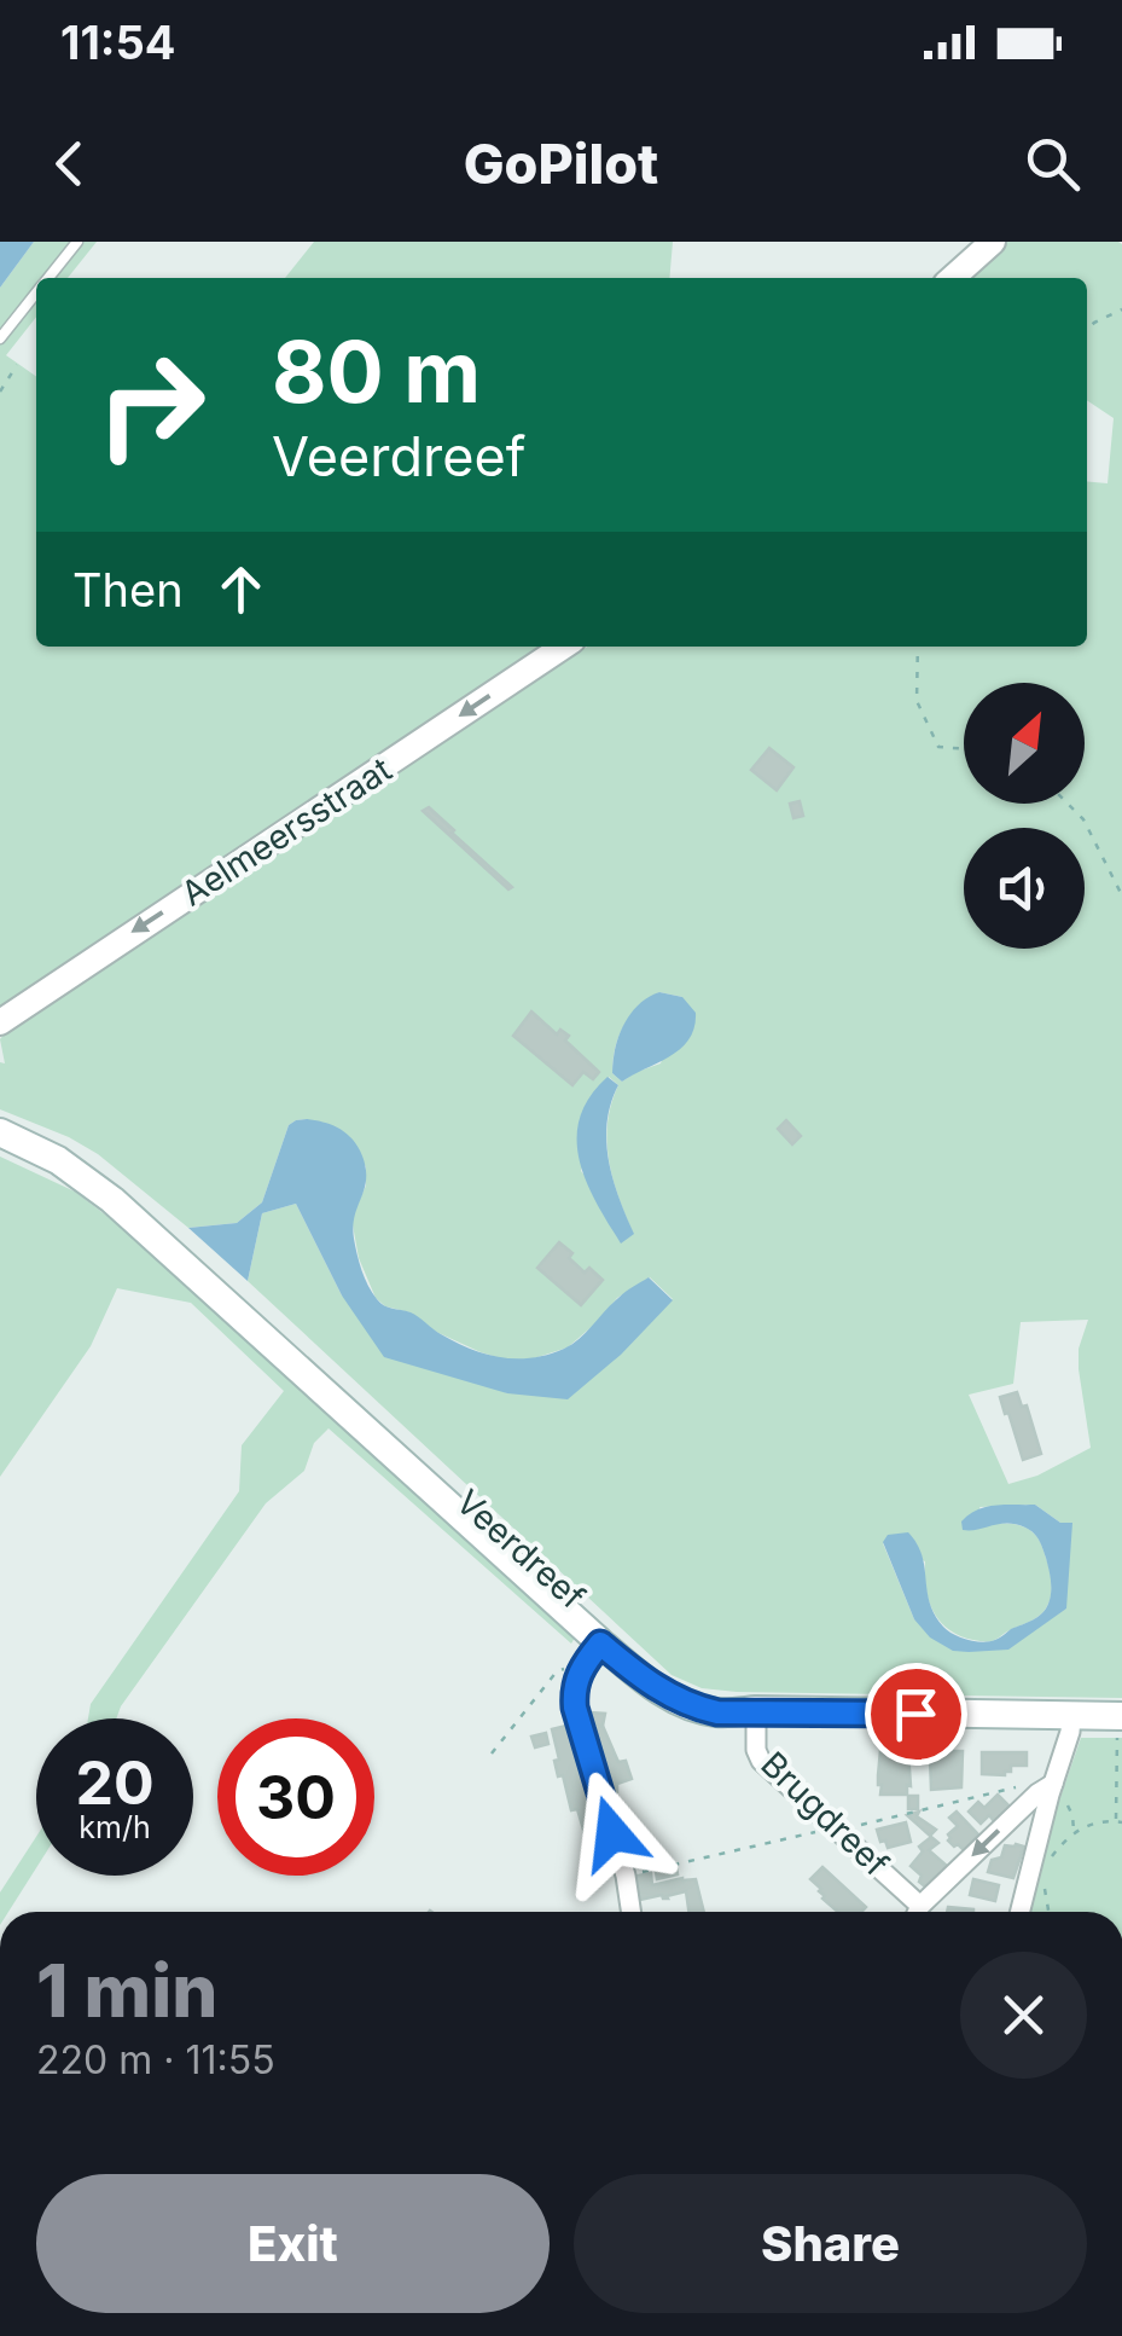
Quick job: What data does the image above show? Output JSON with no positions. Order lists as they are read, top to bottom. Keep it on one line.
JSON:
{"streets":{"main road":["Veerdreef"],"street":["Aelmeersstraat","Brugdreef"]},"crossings":[["Veerdreef","Brugdreef"]],"one_way":["Aelmeersstraat","Brugdreef"],"north":"top right","page":{"status":"11:54","header":"GoPilot","turn":["80 m","Veerdreef"],"then":"Then","speed":"20 km/h","limit":"30","heading":["1 min","220 m · 11:55"],"buttons":["Exit","Share"]}}
